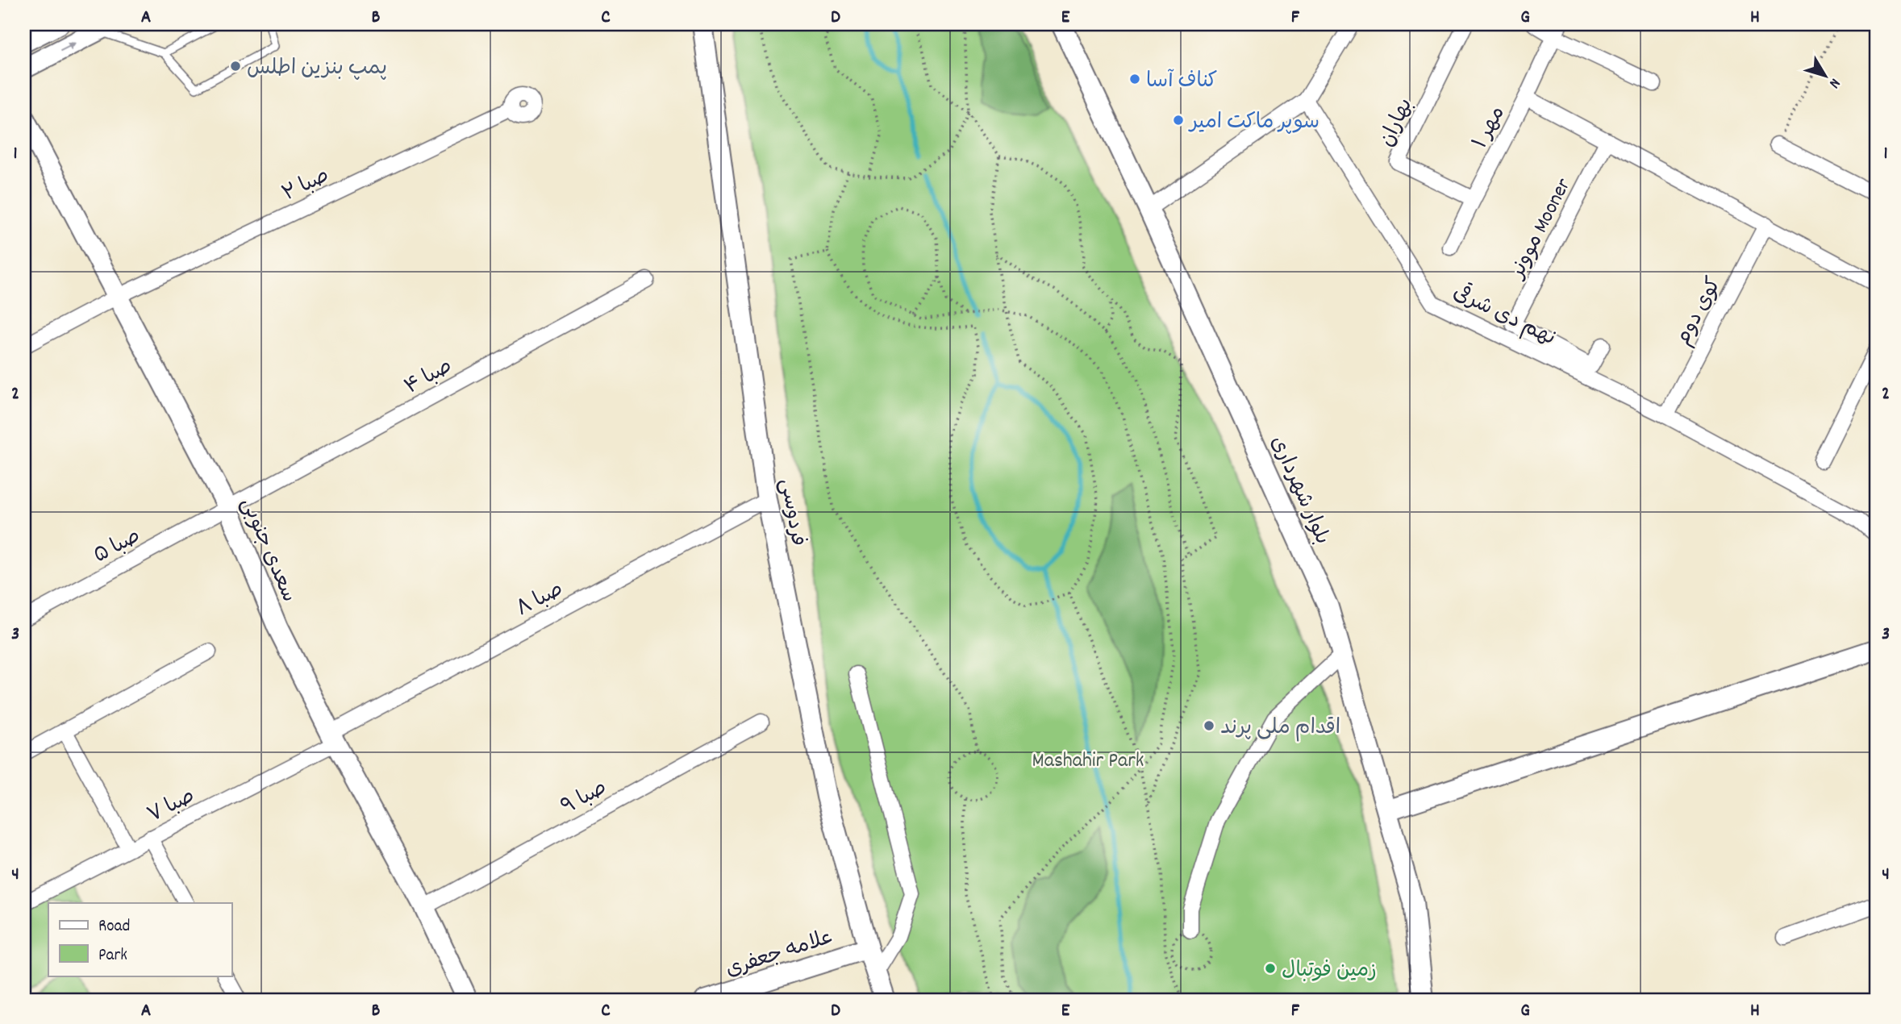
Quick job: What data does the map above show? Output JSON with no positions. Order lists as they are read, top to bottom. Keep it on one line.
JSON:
{"streets":{"street":["بهاران","مهر ۱","صبا ۲","موونر Mooner","کوی دوم","نهم دی شرقی","صبا ۴","بلوار شهرداری","فردوسی","صبا ۵","سعدی جنوبی","صبا ۸","صبا ۹","صبا ۷","علامه جعفری"]},"crossings":[["بهاران","مهر ۱"],["صبا ۲","سعدی جنوبی"],["کوی دوم","نهم دی شرقی"],["صبا ۴","صبا ۵"],["صبا ۴","سعدی جنوبی"],["فردوسی","صبا ۸"],["فردوسی","علامه جعفری"],["صبا ۵","سعدی جنوبی"],["سعدی جنوبی","صبا ۸"],["سعدی جنوبی","صبا ۹"],["سعدی جنوبی","صبا ۷"],["صبا ۸","صبا ۷"]],"parks":["Mashahir Park"],"places":["پمپ بنزین اطلس","کناف آسا","سوپر ماکت امیر","اقدام ملی پرند","زمین فوتبال"],"legend":["Road","Park"],"north":"bottom right","grid":{"columns":["A","B","C","D","E","F","G","H"],"rows":["1","2","3","4"]}}
